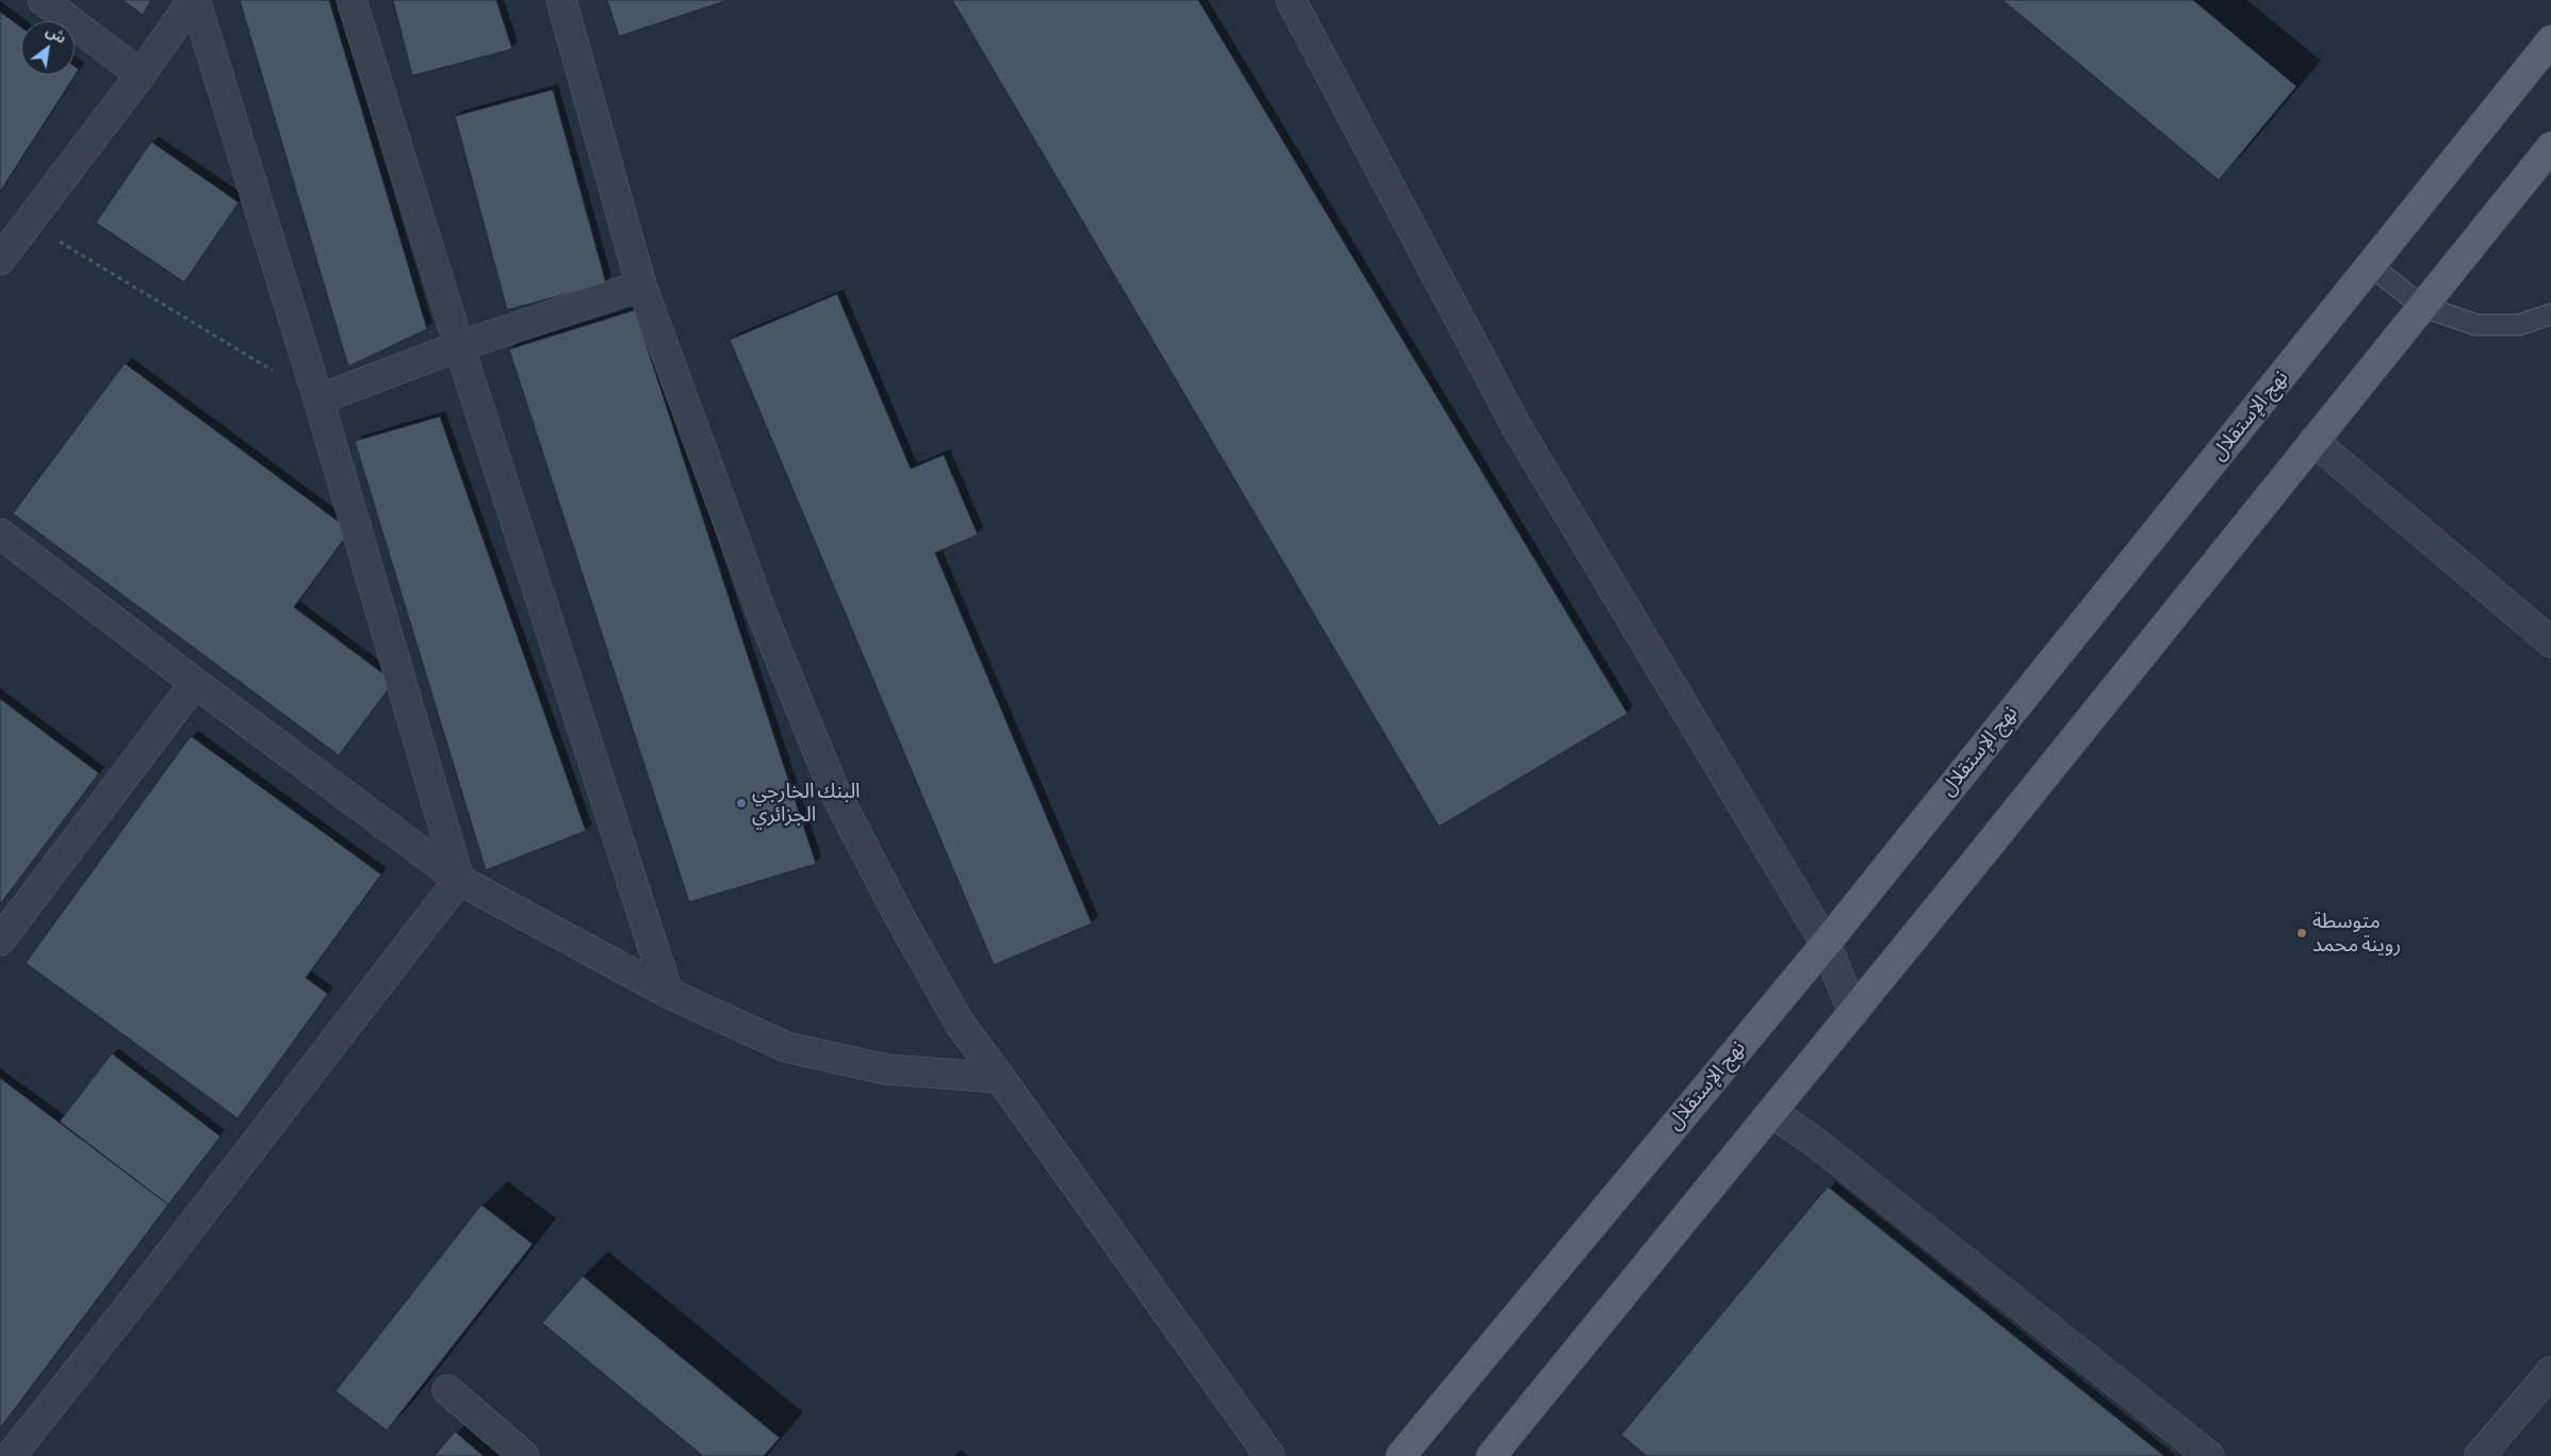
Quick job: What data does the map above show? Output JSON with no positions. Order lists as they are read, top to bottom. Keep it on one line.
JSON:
{"streets":{"main road":["نهج الإستقلال"]},"places":["البنك الخارجي الجزائري","متوسطة روينة محمد"],"north":"top right"}
